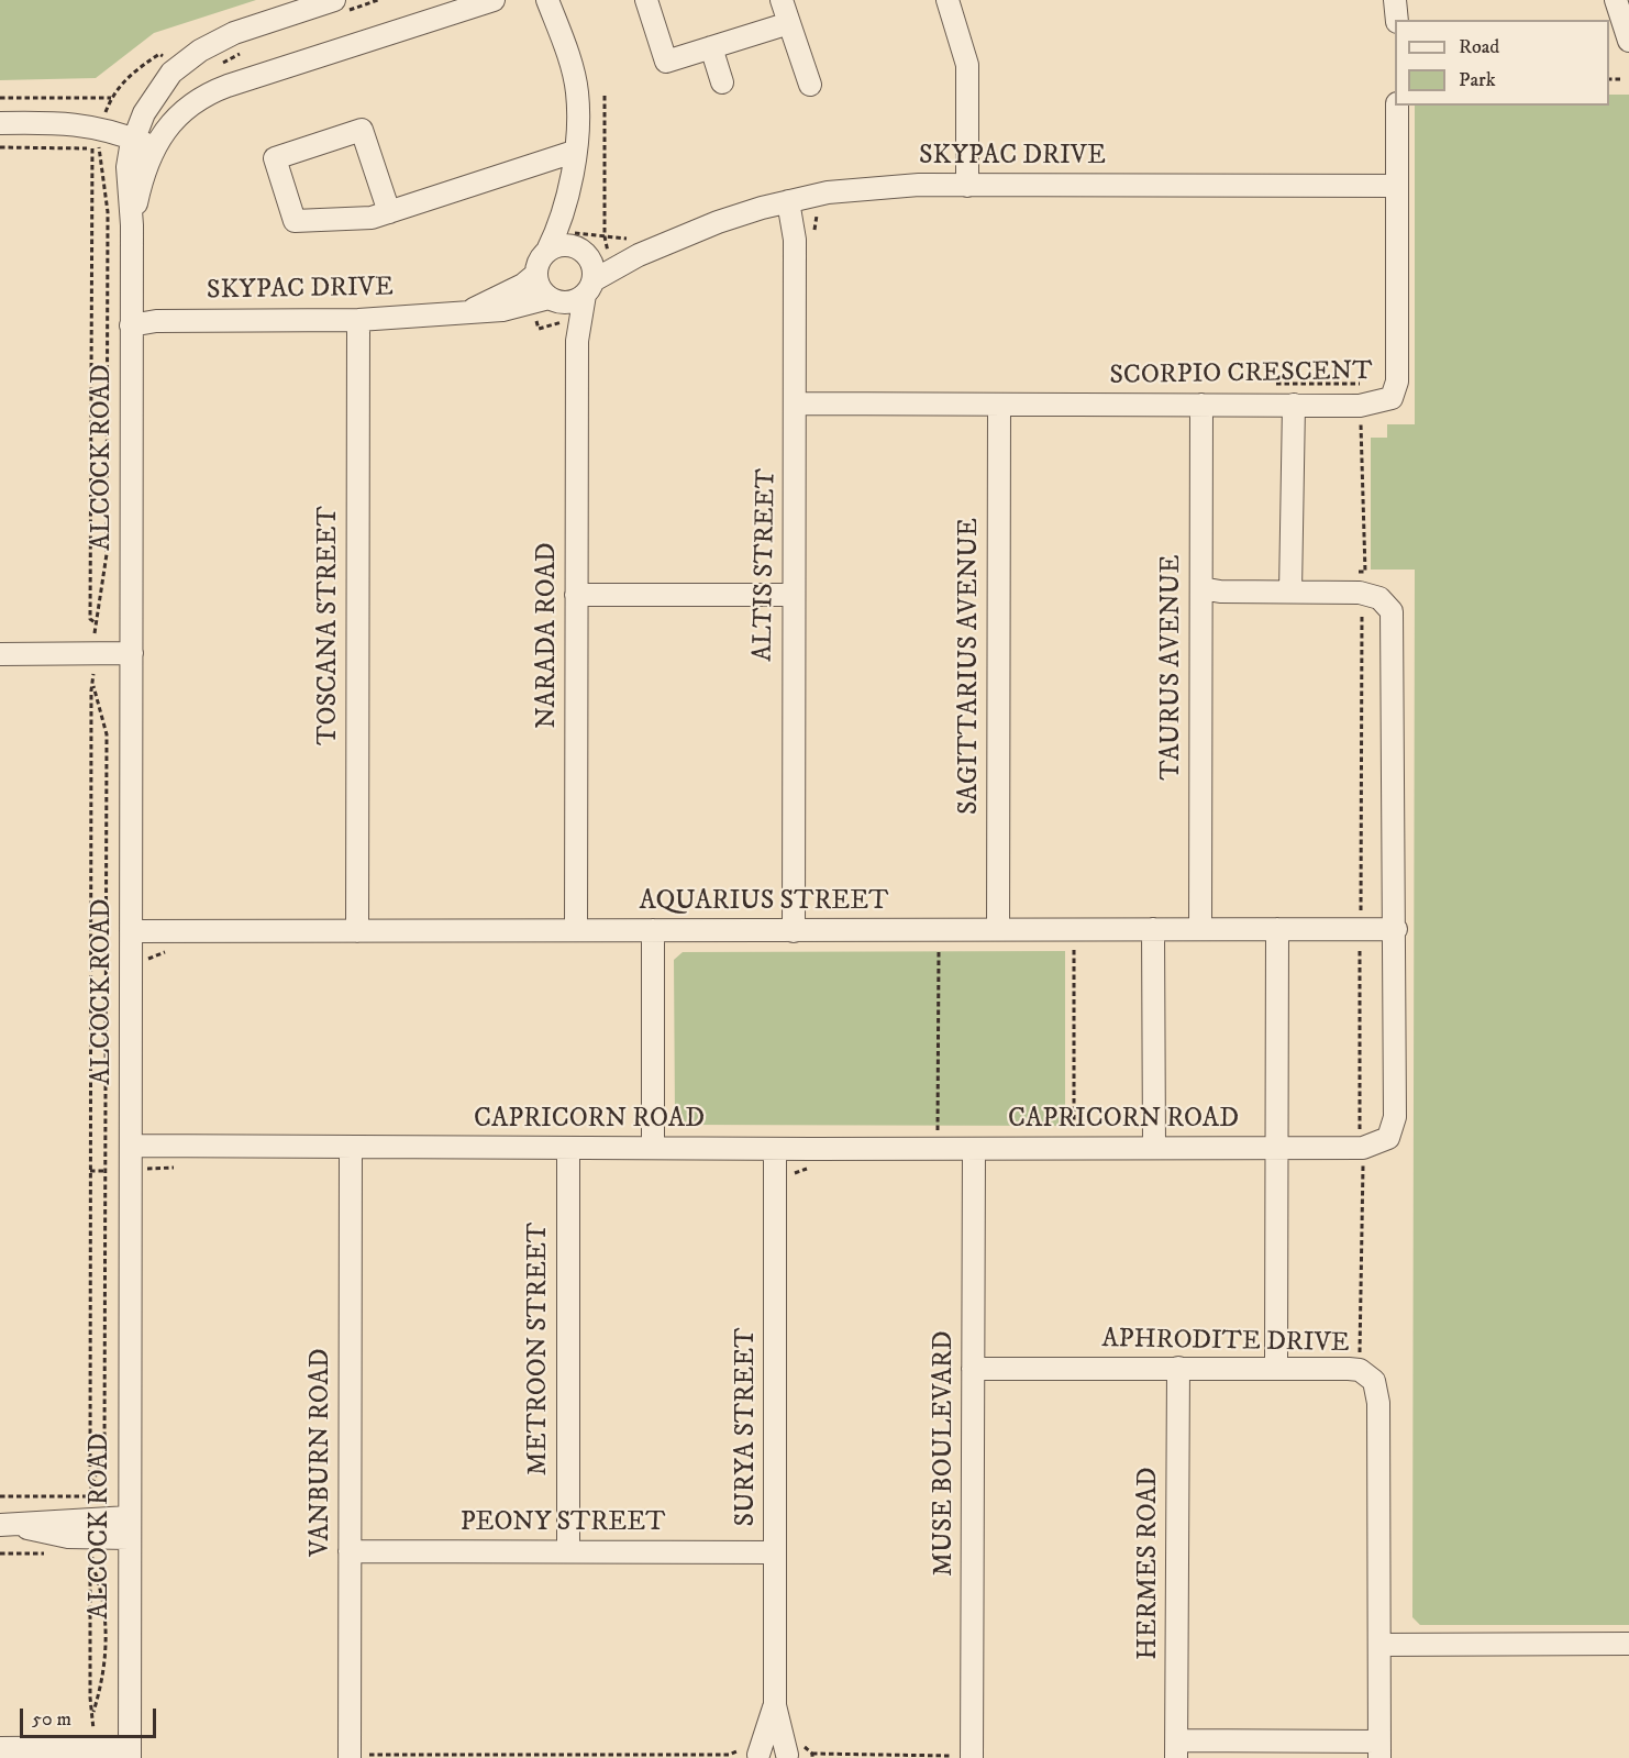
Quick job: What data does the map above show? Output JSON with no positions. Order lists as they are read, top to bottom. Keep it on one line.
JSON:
{"streets":{"street":["SKYPAC DRIVE","SCORPIO CRESCENT","ALCOCK ROAD","ALTIS STREET","TOSCANA STREET","NARADA ROAD","SAGITTARIUS AVENUE","TAURUS AVENUE","AQUARIUS STREET","CAPRICORN ROAD","APHRODITE DRIVE","METROON STREET","SURYA STREET","VANBURN ROAD","MUSE BOULEVARD","PEONY STREET","HERMES ROAD"]},"crossings":[["SKYPAC DRIVE","SCORPIO CRESCENT"],["SKYPAC DRIVE","ALCOCK ROAD"],["SKYPAC DRIVE","ALTIS STREET"],["SKYPAC DRIVE","TOSCANA STREET"],["SKYPAC DRIVE","NARADA ROAD"],["SCORPIO CRESCENT","ALTIS STREET"],["SCORPIO CRESCENT","SAGITTARIUS AVENUE"],["SCORPIO CRESCENT","TAURUS AVENUE"],["ALCOCK ROAD","AQUARIUS STREET"],["ALCOCK ROAD","CAPRICORN ROAD"],["ALTIS STREET","AQUARIUS STREET"],["TOSCANA STREET","AQUARIUS STREET"],["NARADA ROAD","AQUARIUS STREET"],["SAGITTARIUS AVENUE","AQUARIUS STREET"],["TAURUS AVENUE","AQUARIUS STREET"],["TAURUS AVENUE","CAPRICORN ROAD"],["AQUARIUS STREET","CAPRICORN ROAD"],["CAPRICORN ROAD","METROON STREET"],["CAPRICORN ROAD","SURYA STREET"],["CAPRICORN ROAD","VANBURN ROAD"],["CAPRICORN ROAD","MUSE BOULEVARD"],["APHRODITE DRIVE","MUSE BOULEVARD"],["APHRODITE DRIVE","HERMES ROAD"],["METROON STREET","PEONY STREET"],["SURYA STREET","PEONY STREET"],["VANBURN ROAD","PEONY STREET"]],"legend":["Road","Park"],"scale_bar":"50 m"}
